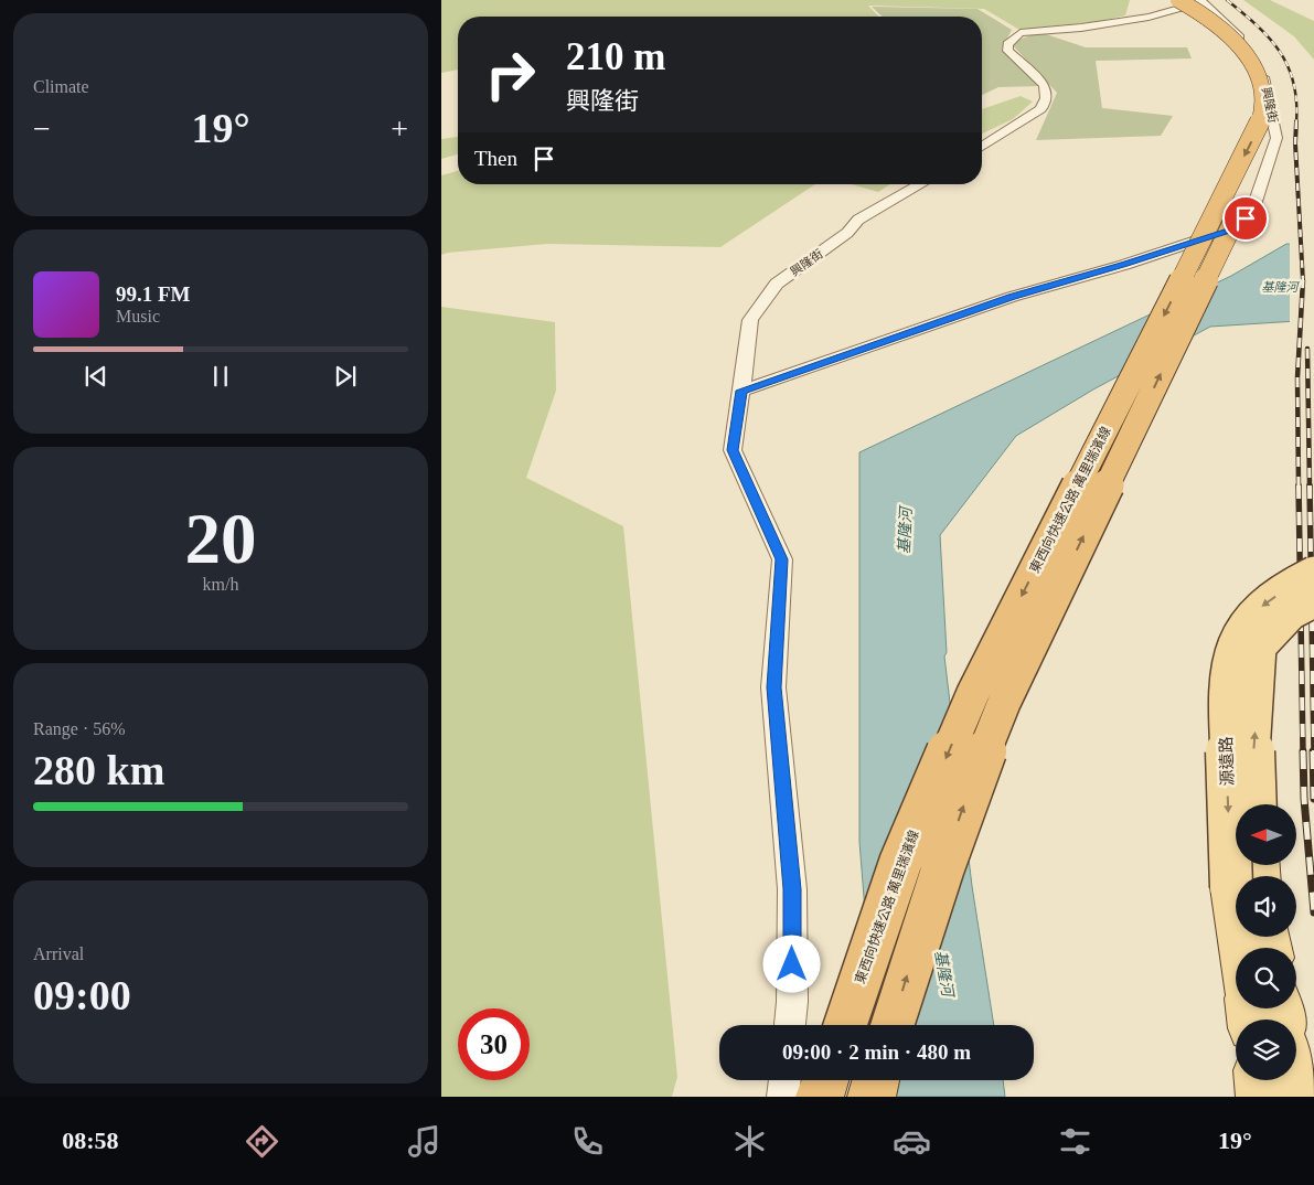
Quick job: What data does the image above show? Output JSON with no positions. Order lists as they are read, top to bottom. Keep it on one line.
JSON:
{"streets":{"highway":["東西向快速公路 萬里瑞濱線"],"main road":["源遠路"],"street":["興隆街"]},"crossings":[["興隆街","東西向快速公路 萬里瑞濱線"]],"water":["基隆河"],"north":"left","page":{"tile":["Climate",["20","km/h"],["Range · 56%","280 km"],["Arrival","09:00"]],"turn":["210 m","興隆街"],"heat":["−","19°","+"],"then":"Then","song":["99.1 FM","Music"],"limit":"30","trip":"09:00 · 2 min · 480 m","tabs":["08:58","19°"]}}
